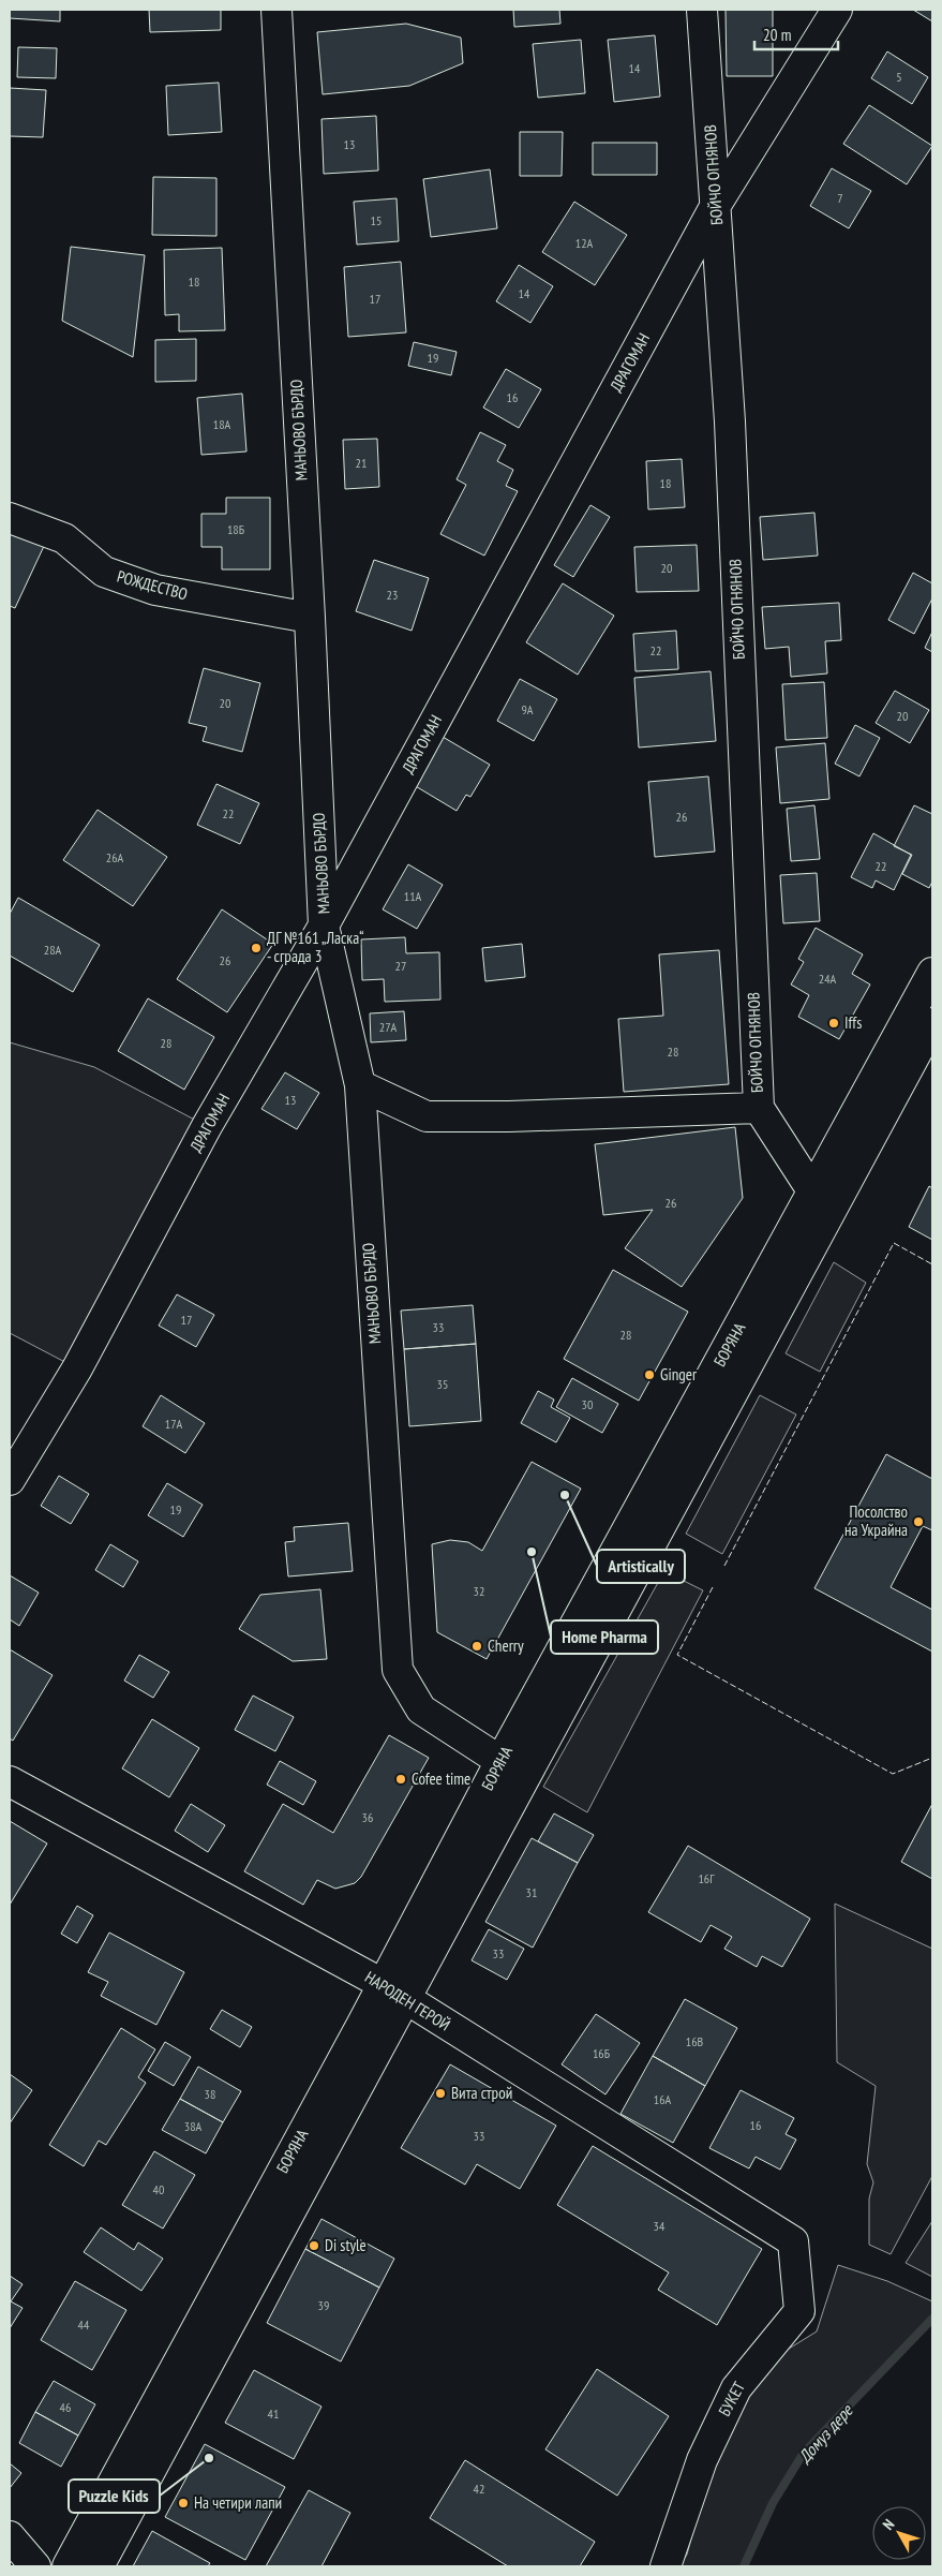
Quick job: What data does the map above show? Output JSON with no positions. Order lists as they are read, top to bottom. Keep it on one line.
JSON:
{"streets":{"street":["БОЙЧО ОГНЯНОВ","ДРАГОМАН","МАНЬОВО БЪРДО","РОЖДЕСТВО","БОРЯНА","НАРОДЕН ГЕРОЙ","БУКЕТ"]},"crossings":[["БОЙЧО ОГНЯНОВ","ДРАГОМАН"],["БОЙЧО ОГНЯНОВ","БОРЯНА"],["ДРАГОМАН","МАНЬОВО БЪРДО"],["МАНЬОВО БЪРДО","РОЖДЕСТВО"],["МАНЬОВО БЪРДО","БОРЯНА"],["БОРЯНА","НАРОДЕН ГЕРОЙ"],["НАРОДЕН ГЕРОЙ","БУКЕТ"]],"water":["Домуз дере"],"places":["ДГ №161 „Ласка“ - сграда 3","Iffs","Ginger","Artistically","Посолство на Украйна","Home Pharma","Cherry","Cofee time","Вита строй","Di style","Puzzle Kids","На четири лапи"],"house_numbers":["14","5","13","7","15","12А","18","14","17","19","16","18А","21","18","18Б","20","23","22","20","9А","20","22","26","26А","22","11А","28А","26","27","24А","27А","28","28","13","26","17","33","28","35","30","17А","19","32","36","16Г","31","33","16В","16Б","38","16А","16","38А","33","40","34","39","44","46","41","42"],"scale_bar":"20 m","north":"top left"}
